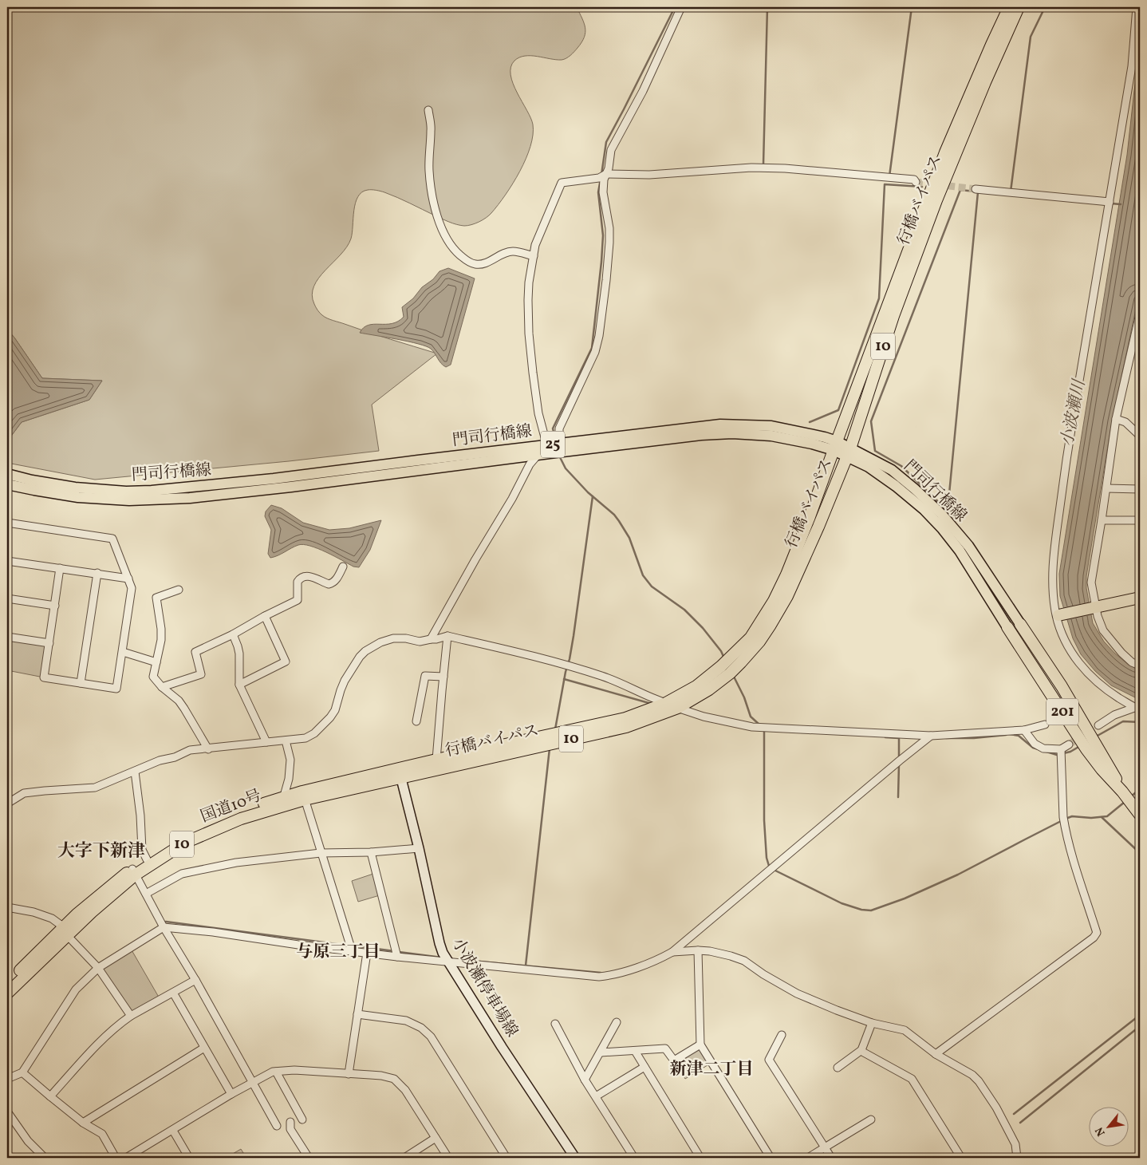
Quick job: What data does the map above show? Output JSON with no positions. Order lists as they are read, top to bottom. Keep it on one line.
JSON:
{"streets":{"highway":["行橋バイパス","10","201","国道10号"],"main road":["門司行橋線","25","小波瀬停車場線"]},"crossings":[["行橋バイパス","門司行橋線"],["行橋バイパス","国道10号"],["行橋バイパス","小波瀬停車場線"],["門司行橋線","201"],["国道10号","小波瀬停車場線"]],"districts":["大字下新津","与原三丁目","新津二丁目"],"water":["小波瀬川"],"north":"bottom left"}
